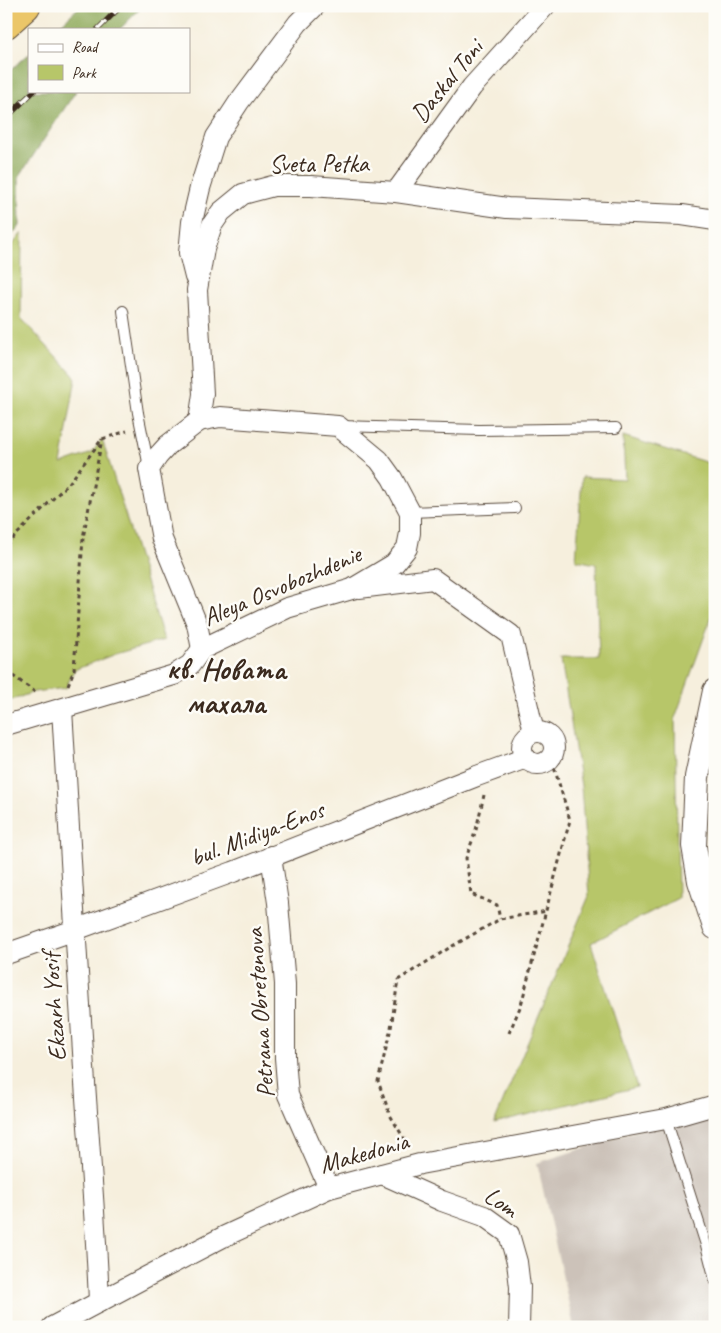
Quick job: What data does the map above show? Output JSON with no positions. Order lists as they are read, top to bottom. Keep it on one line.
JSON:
{"streets":{"street":["Daskal Toni","Sveta Petka","Aleya Osvobozhdenie","bul. Midiya-Enos","Ekzarh Yosif","Petrana Obretenova","Makedonia","Lom"]},"crossings":[["Daskal Toni","Sveta Petka"],["Aleya Osvobozhdenie","Ekzarh Yosif"],["bul. Midiya-Enos","Ekzarh Yosif"],["bul. Midiya-Enos","Petrana Obretenova"],["Ekzarh Yosif","Makedonia"],["Petrana Obretenova","Makedonia"],["Makedonia","Lom"]],"districts":["кв. Новата махала"],"legend":["Road","Park"]}
